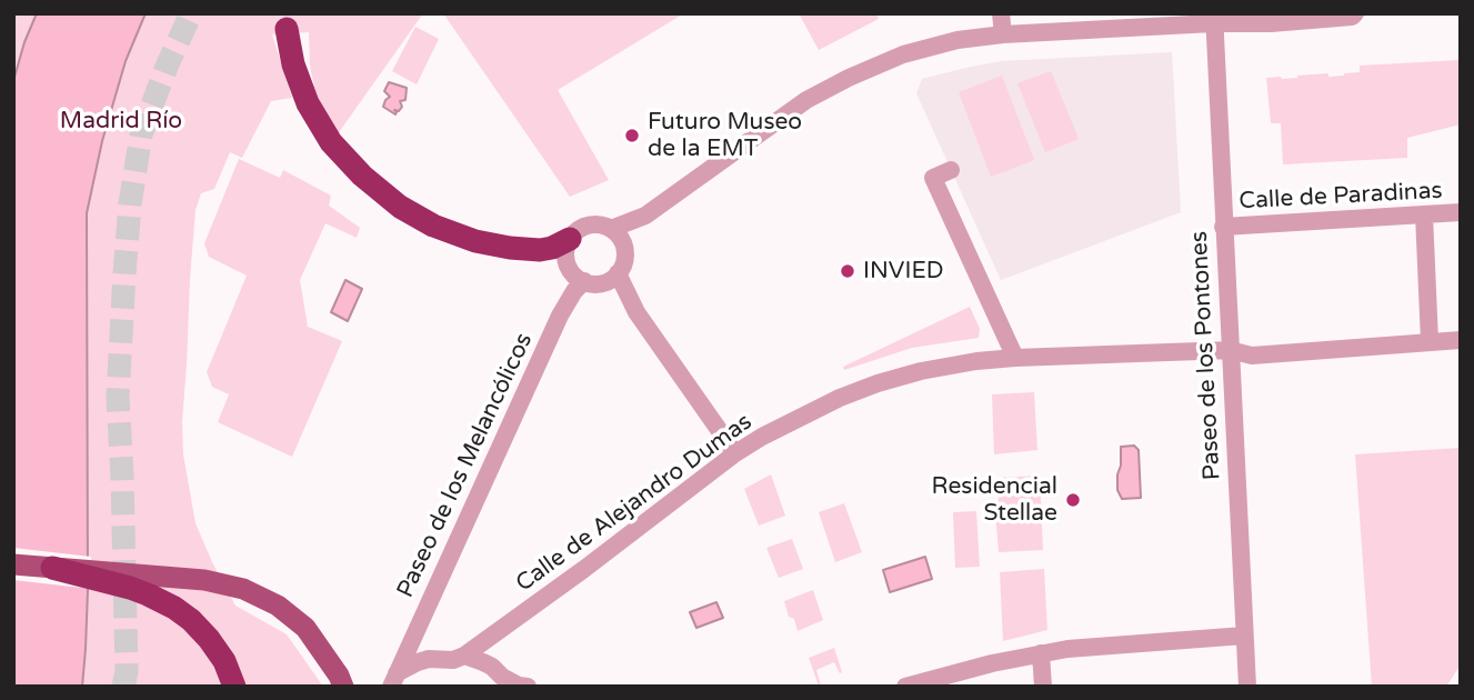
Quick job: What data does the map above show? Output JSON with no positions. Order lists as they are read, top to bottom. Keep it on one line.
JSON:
{"streets":{"street":["Calle de Paradinas","Paseo de los Pontones","Paseo de los Melancólicos","Calle de Alejandro Dumas"]},"crossings":[["Calle de Paradinas","Paseo de los Pontones"],["Paseo de los Pontones","Calle de Alejandro Dumas"],["Paseo de los Melancólicos","Calle de Alejandro Dumas"]],"parks":["Madrid Río"],"places":["Futuro Museo de la EMT","INVIED","Residencial Stellae"]}
